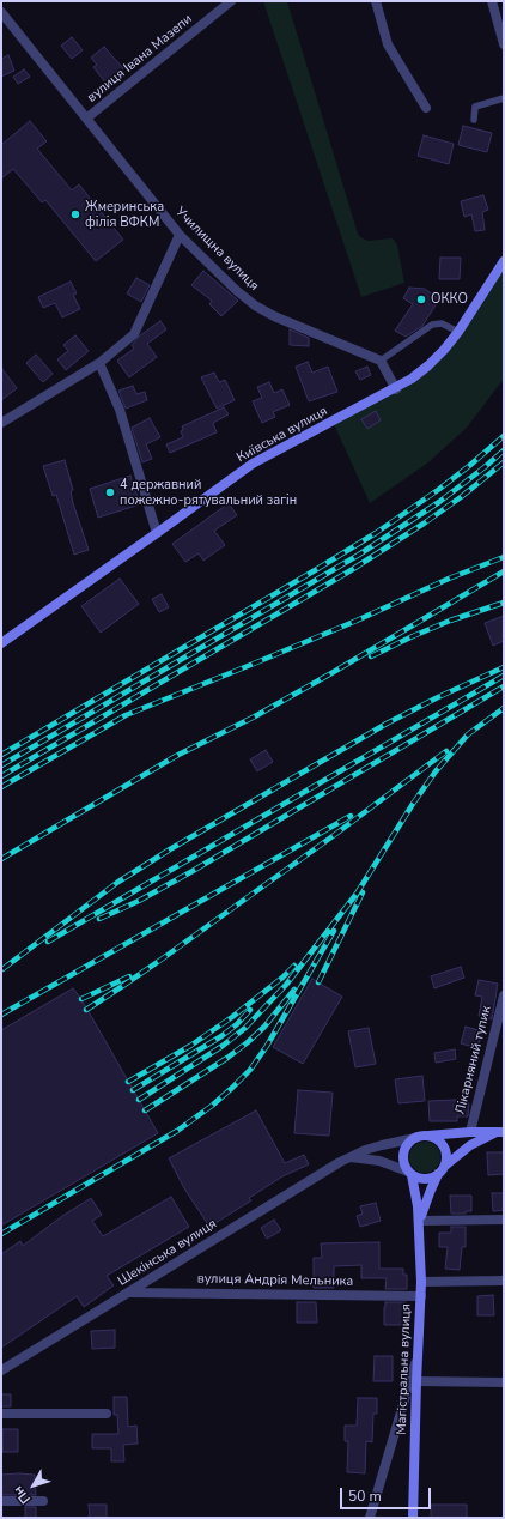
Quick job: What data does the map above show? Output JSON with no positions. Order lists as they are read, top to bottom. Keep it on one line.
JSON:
{"streets":{"main road":["Київська вулиця","Магістральна вулиця"],"street":["вулиця Івана Мазепи","Училищна вулиця","Лікарняний тупик","Шекінська вулиця","вулиця Андрія Мельника"]},"crossings":[["вулиця Івана Мазепи","Училищна вулиця"],["Шекінська вулиця","вулиця Андрія Мельника"],["Шекінська вулиця","Магістральна вулиця"],["вулиця Андрія Мельника","Магістральна вулиця"]],"places":["Жмеринська філія ВФКМ","ОККО","4 державний пожежно-рятувальний загін"],"scale_bar":"50 m","north":"bottom left"}
